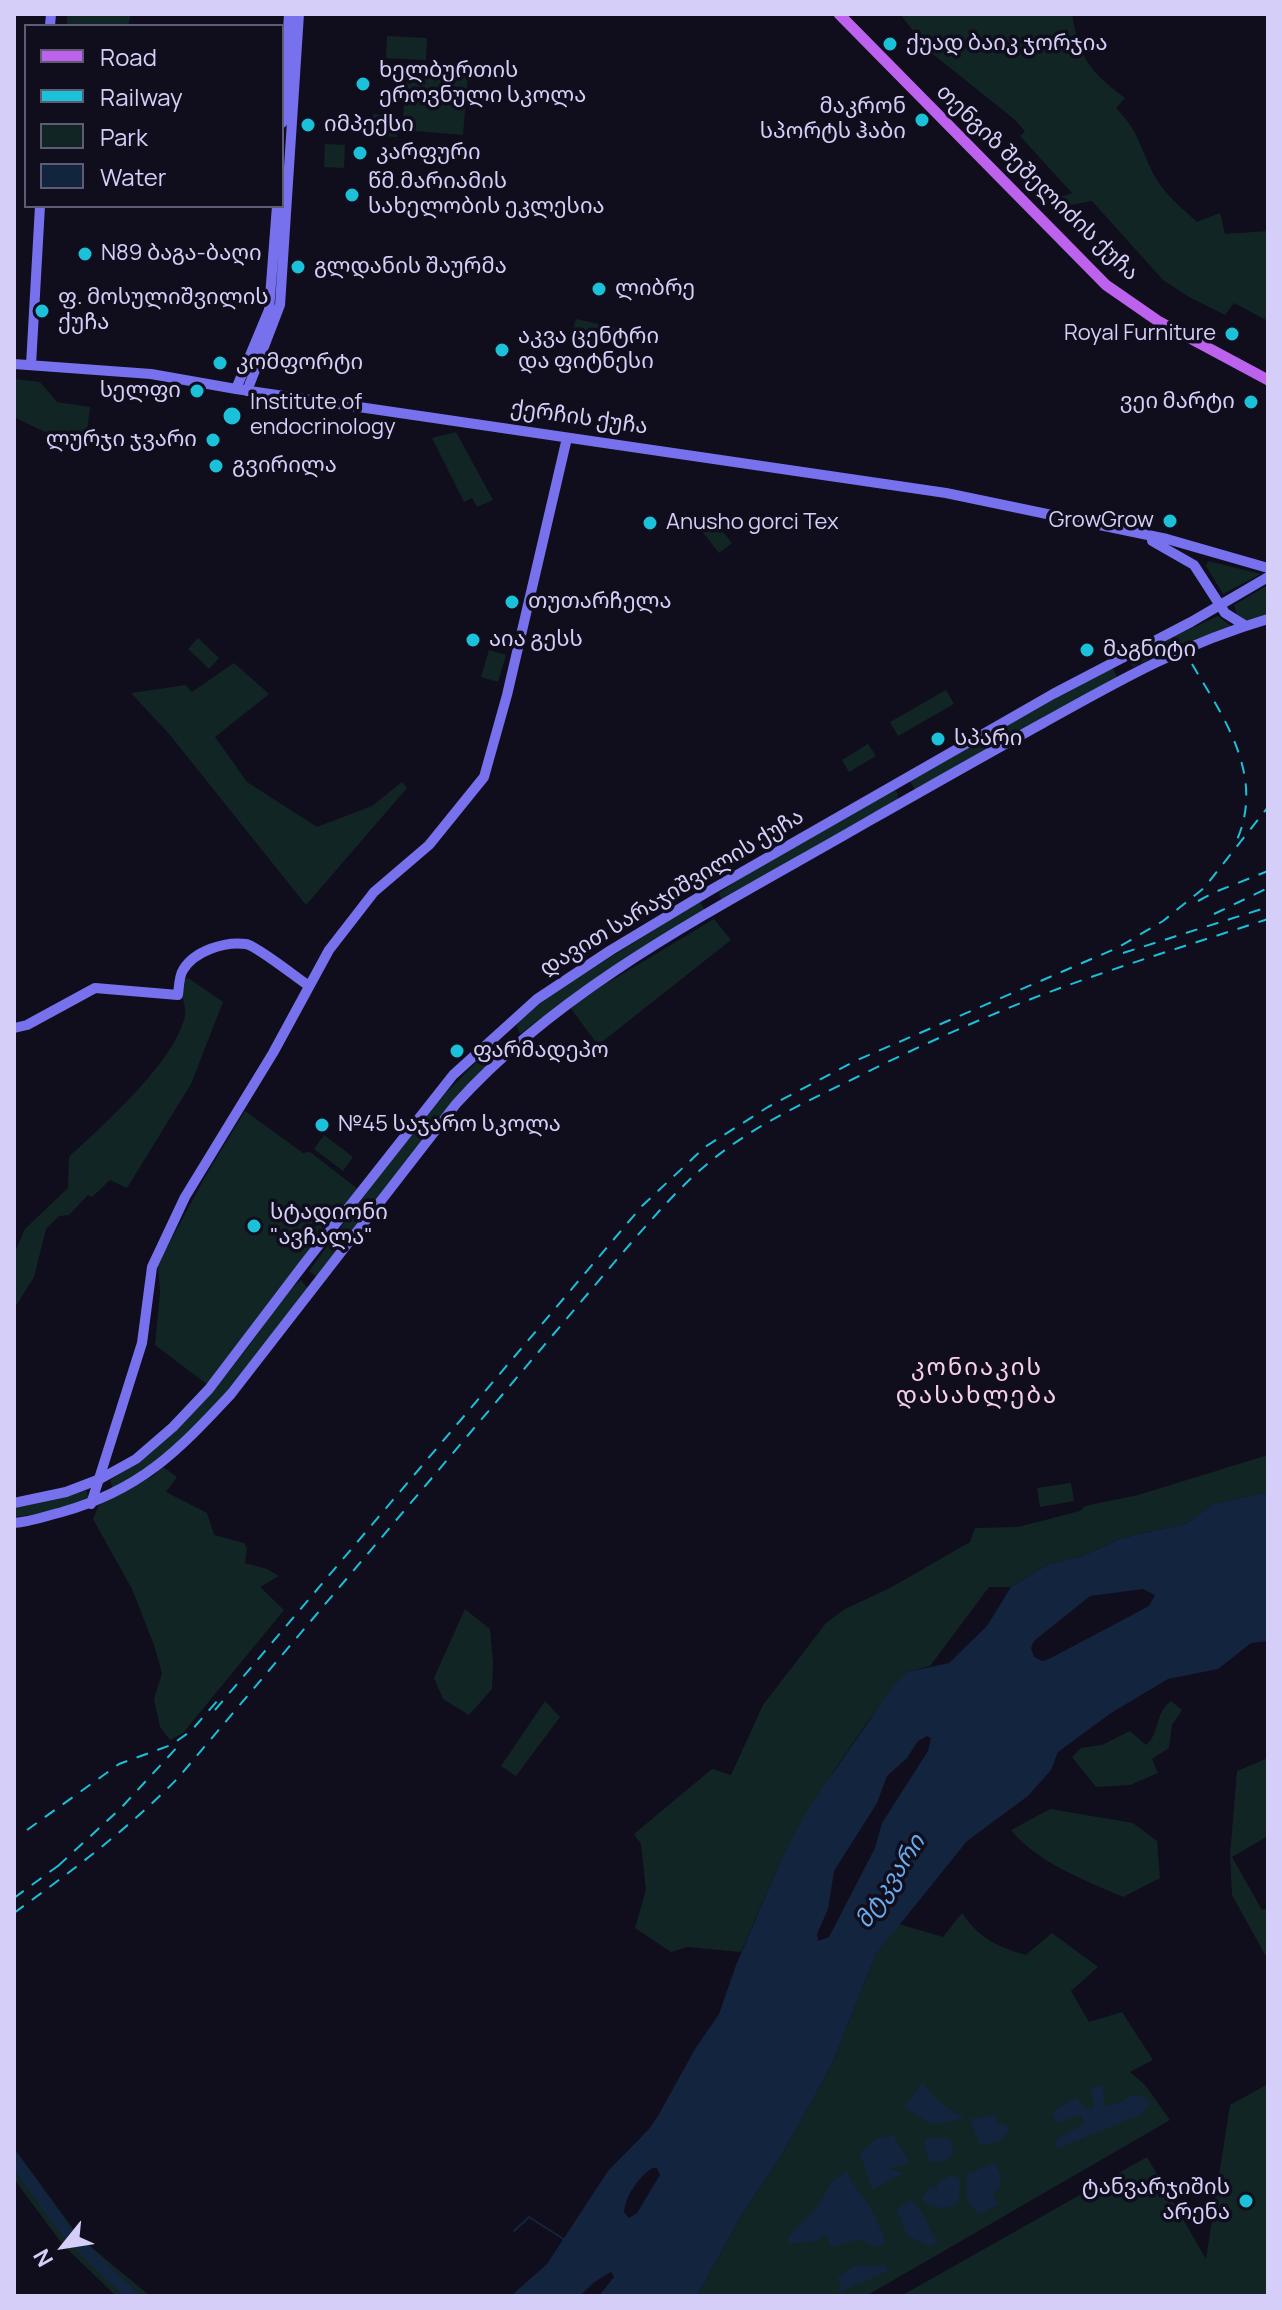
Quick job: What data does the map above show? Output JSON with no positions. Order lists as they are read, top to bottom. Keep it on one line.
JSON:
{"streets":{"main road":["თენგიზ შეშელიძის ქუჩა","ქერჩის ქუჩა","დავით სარაჯიშვილის ქუჩა"]},"crossings":[["ქერჩის ქუჩა","დავით სარაჯიშვილის ქუჩა"]],"districts":["კონიაკის დასახლება"],"water":["მტკვარი"],"places":["ქუად ბაიკ ჯორჯია","ხელბურთის ეროვნული სკოლა","მაკრონ სპორტს ჰაბი","იმპექსი","კარფური","წმ.მარიამის სახელობის ეკლესია","N89 ბაგა-ბაღი","გლდანის შაურმა","ლიბრე","ფ. მოსულიშვილის ქუჩა","Royal Furniture","აკვა ცენტრი და ფიტნესი","კომფორტი","სელფი","ვეი მარტი","Institute of endocrinology","ლურჯი ჯვარი","გვირილა","GrowGrow","Anusho gorci Tex","თუთარჩელა","აია გესს","მაგნიტი","სპარი","ფარმადეპო","№45 საჯარო სკოლა","სტადიონი \"ავჩალა\"","ტანვარჯიშის არენა"],"legend":["Road","Railway","Park","Water"],"north":"bottom left"}
